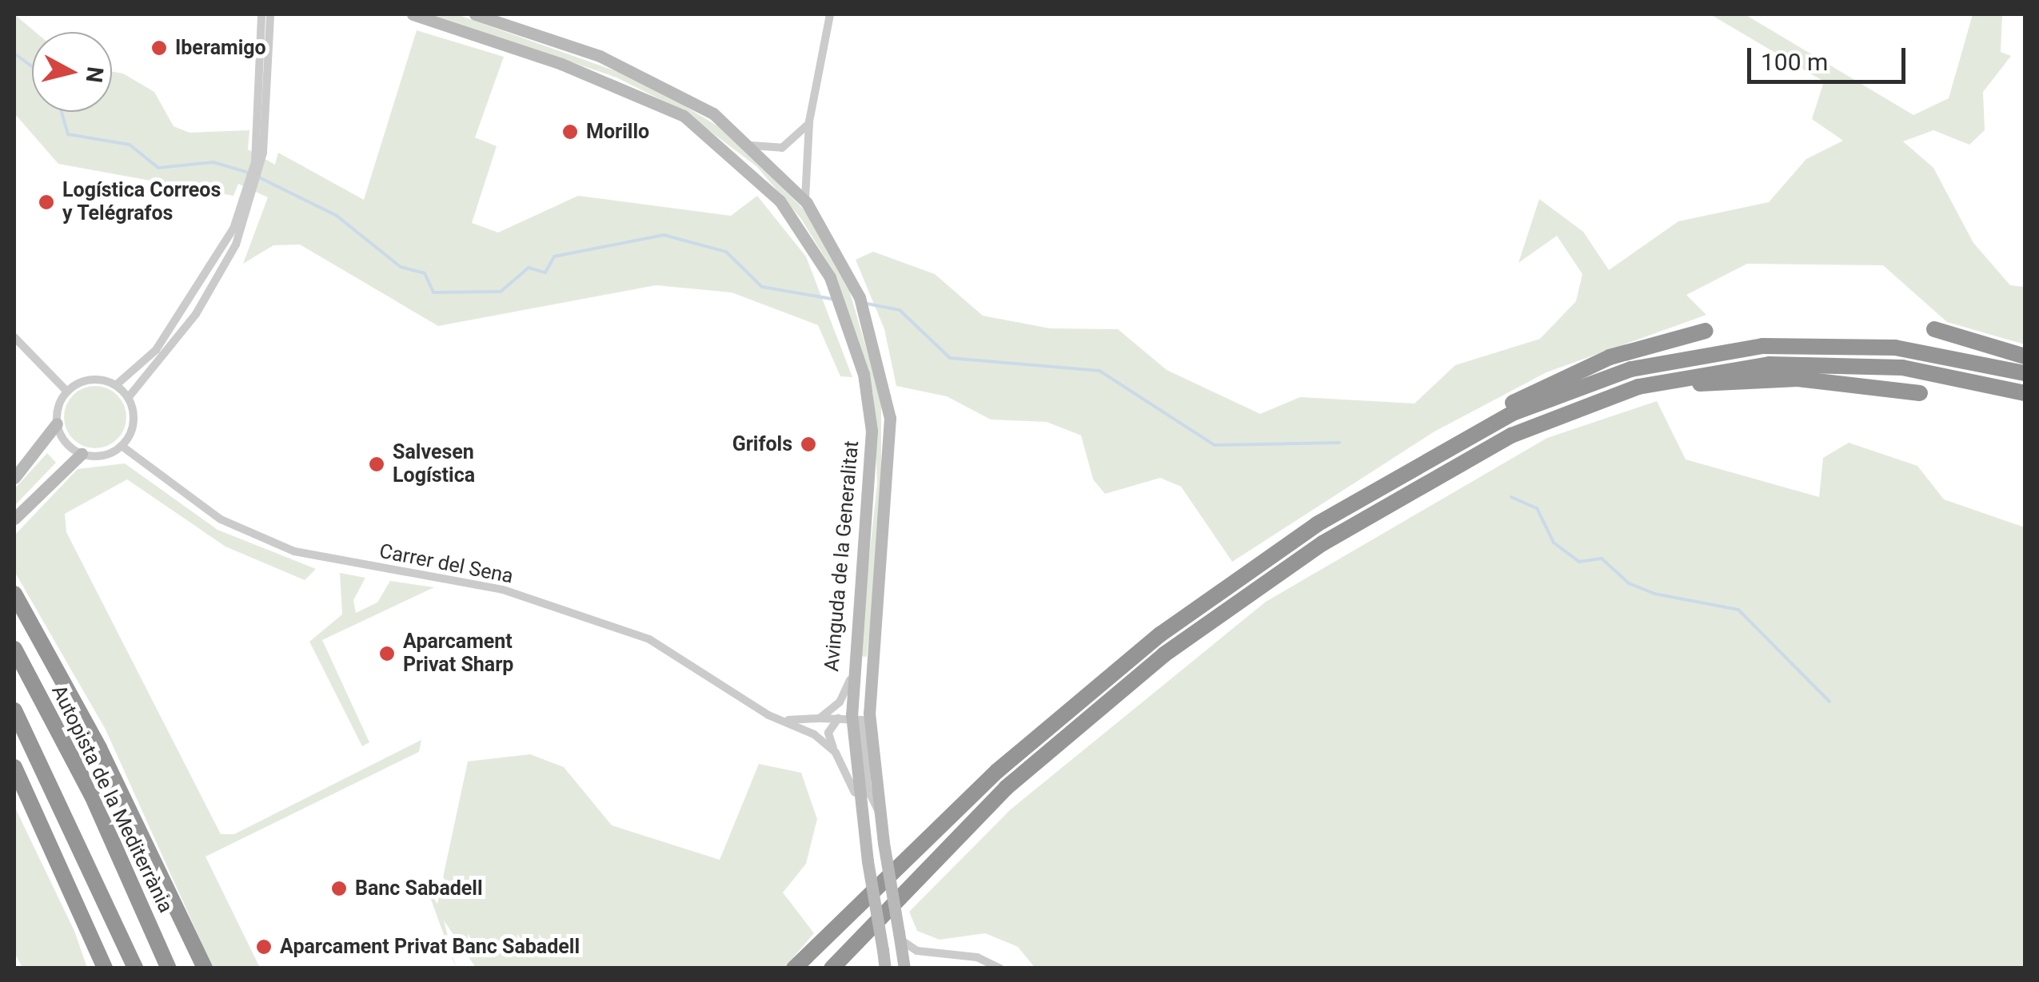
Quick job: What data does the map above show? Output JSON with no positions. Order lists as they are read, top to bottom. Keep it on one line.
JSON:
{"streets":{"highway":["Autopista de la Mediterrània"],"street":["Avinguda de la Generalitat","Carrer del Sena"]},"crossings":[["Avinguda de la Generalitat","Carrer del Sena"]],"places":["Iberamigo","Morillo","Logística Correos y Telégrafos","Grifols","Salvesen Logística","Aparcament Privat Sharp","Banc Sabadell","Aparcament Privat Banc Sabadell"],"scale_bar":"100 m","north":"right"}
